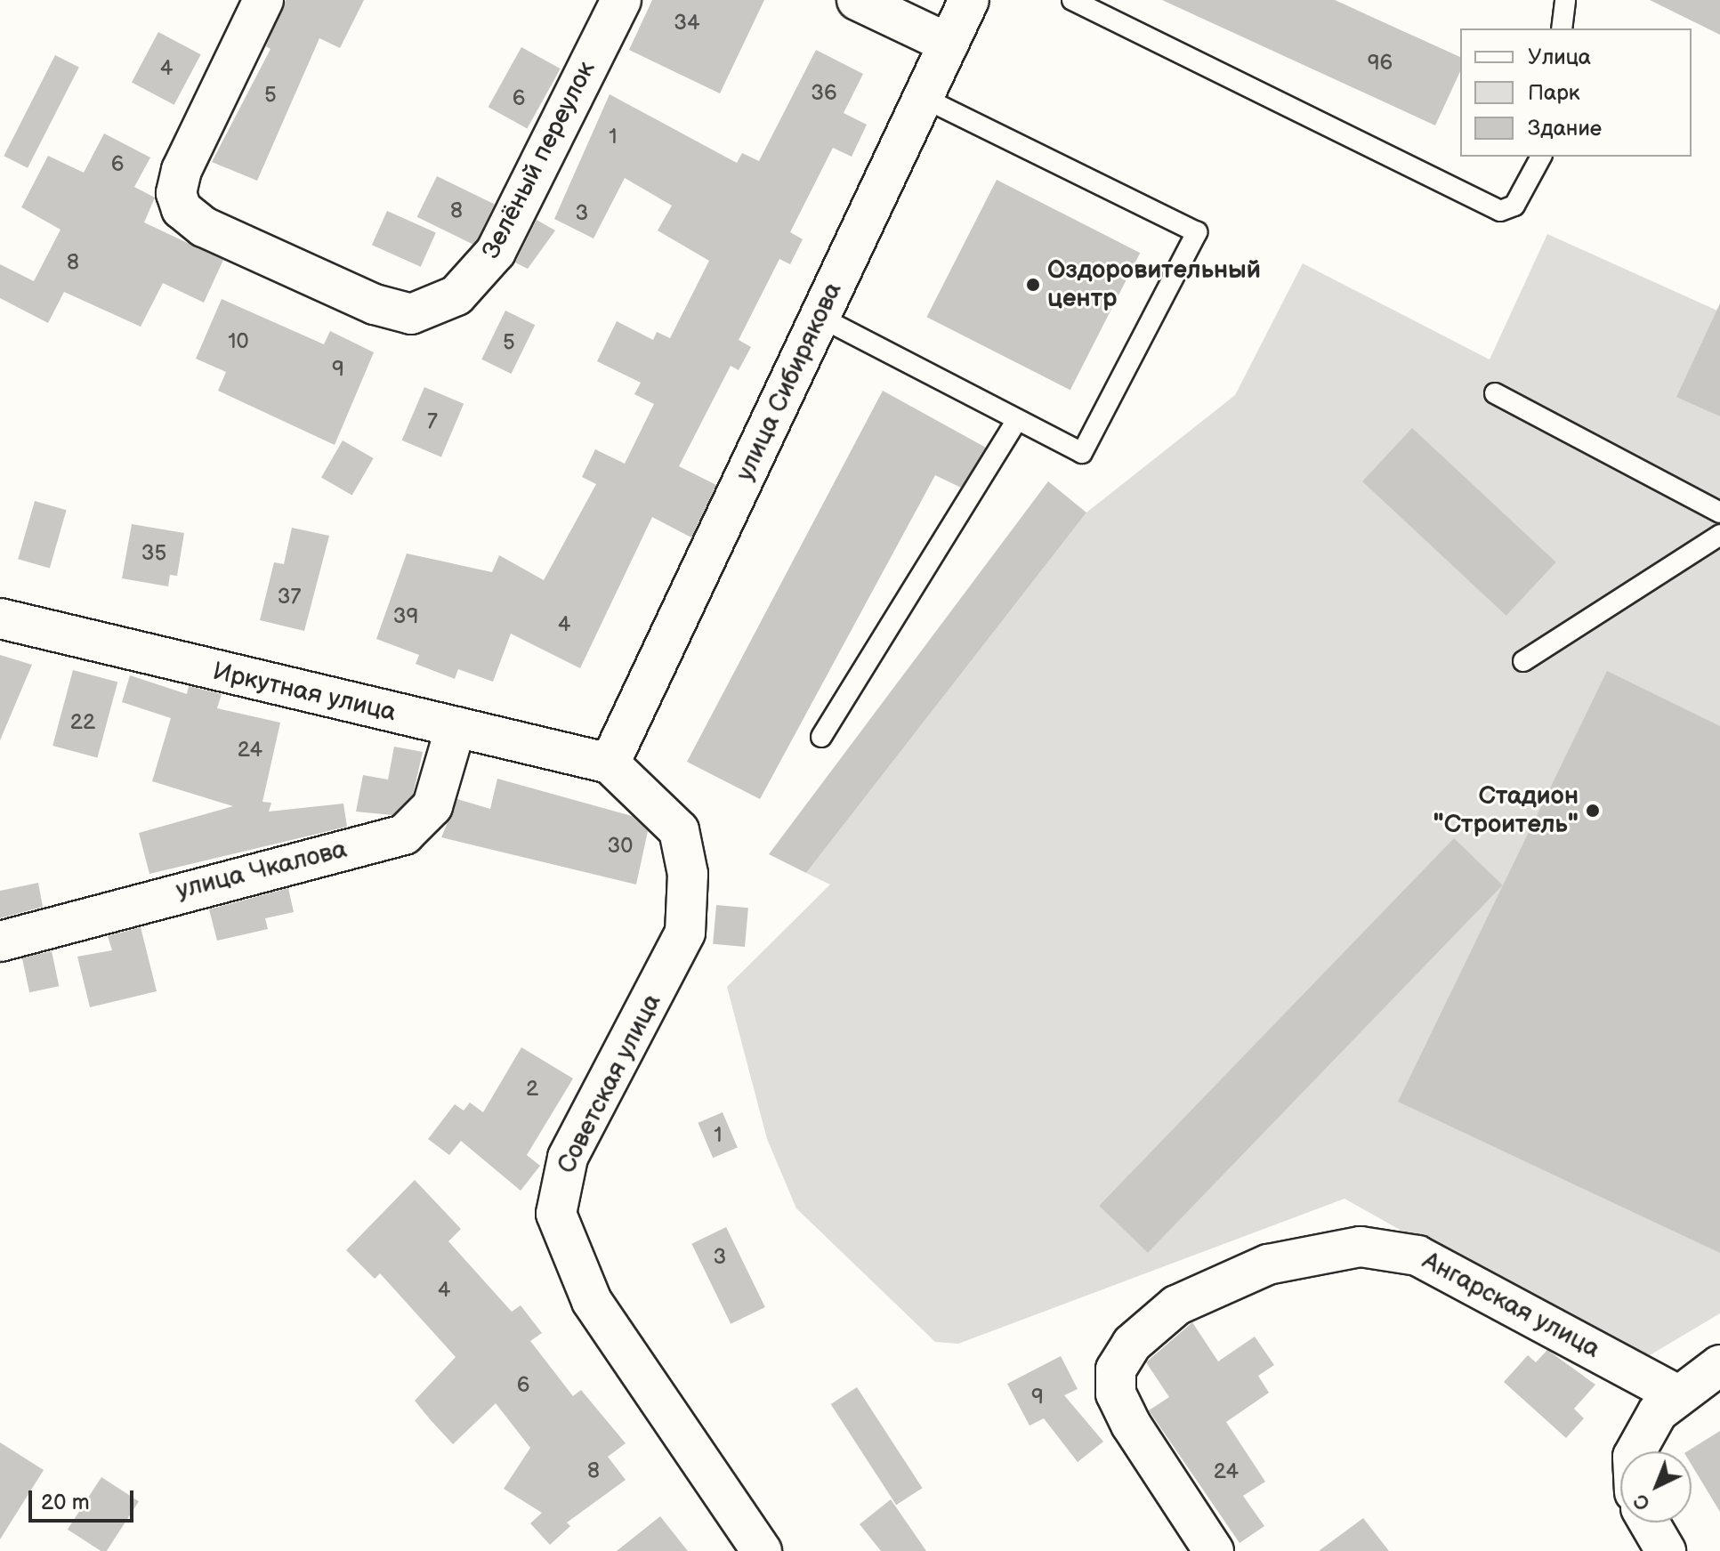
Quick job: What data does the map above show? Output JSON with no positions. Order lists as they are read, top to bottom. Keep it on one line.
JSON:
{"streets":{"street":["Зелёный переулок","улица Сибирякова","Иркутная улица","улица Чкалова","Советская улица","Ангарская улица"]},"crossings":[["улица Сибирякова","Иркутная улица"],["улица Сибирякова","Советская улица"],["Иркутная улица","улица Чкалова"],["Иркутная улица","Советская улица"]],"places":["Оздоровительный центр","Стадион \"Строитель\""],"house_numbers":["34","96","4","36","5","6","1","6","8","3","8","10","5","9","7","35","37","39","4","22","24","30","2","1","3","4","6","9","8","24"],"legend":["Улица","Парк","Здание"],"scale_bar":"20 m","north":"bottom left"}
